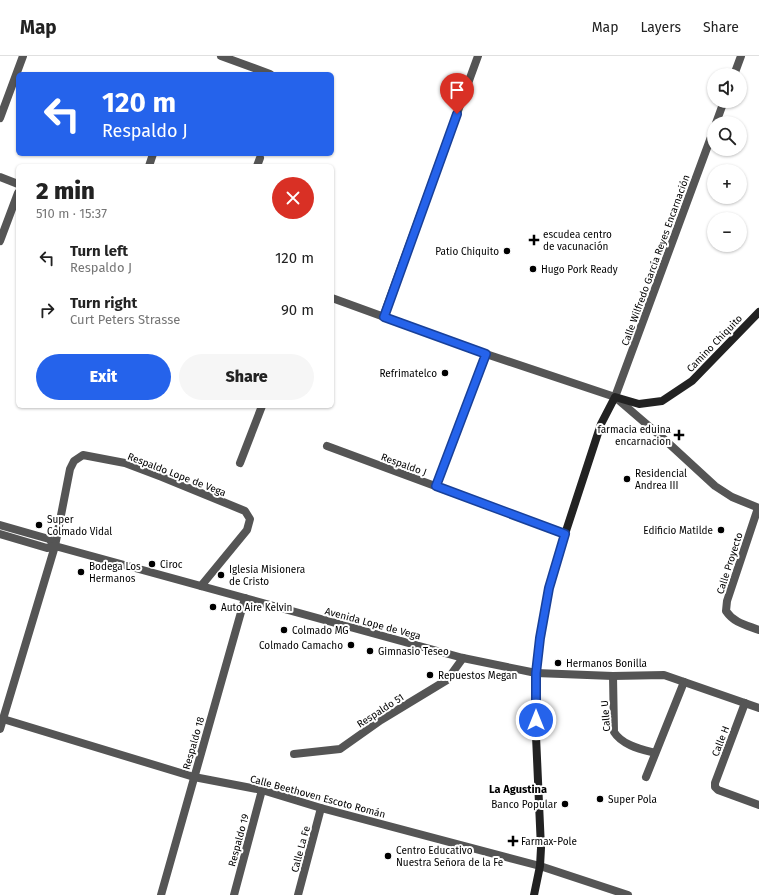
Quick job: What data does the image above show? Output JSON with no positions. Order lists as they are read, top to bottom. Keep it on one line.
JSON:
{"streets":{"main road":["Camino Chiquito"],"street":["Calle Wilfredo García Reyes Encarnación","Respaldo J","Respaldo Lope de Vega","Calle Proyecto","Avenida Lope de Vega","Respaldo 51","Calle U","Calle H","Respaldo 18","Calle Beethoven Escoto Román","Respaldo 19","Calle La Fe"]},"crossings":[["Calle Wilfredo García Reyes Encarnación","Camino Chiquito"],["Respaldo Lope de Vega","Avenida Lope de Vega"],["Respaldo Lope de Vega","Calle Beethoven Escoto Román"],["Avenida Lope de Vega","Respaldo 51"],["Avenida Lope de Vega","Calle U"],["Avenida Lope de Vega","Calle H"],["Avenida Lope de Vega","Respaldo 18"],["Respaldo 18","Calle Beethoven Escoto Román"],["Calle Beethoven Escoto Román","Respaldo 19"],["Calle Beethoven Escoto Román","Calle La Fe"]],"districts":["La Agustina"],"places":{"health":["escudea centro de vacunación","farmacia eduina encarnacion","Farmax-Pole"],"other":["Patio Chiquito","Hugo Pork Ready","Refrimatelco","Residencial Andrea III","Super Colmado Vidal","Edificio Matilde","Ciroc","Bodega Los Hermanos","Iglesia Misionera de Cristo","Auto Aire Kelvin","Colmado MG","Colmado Camacho","Gimnasio Teseo","Hermanos Bonilla","Repuestos Megan","Super Pola","Banco Popular","Centro Educativo Nuestra Señora de la Fe"]},"page":{"header":"Map","nav":["Map","Layers","Share"],"map_buttons":["+","−"],"turn":["120 m","Respaldo J"],"heading":["2 min","510 m · 15:37"],"list":[{"name":"Turn left","note":"Respaldo J","value":"120 m"},{"name":"Turn right","note":"Curt Peters Strasse","value":"90 m"}],"buttons":["Exit","Share"]}}
